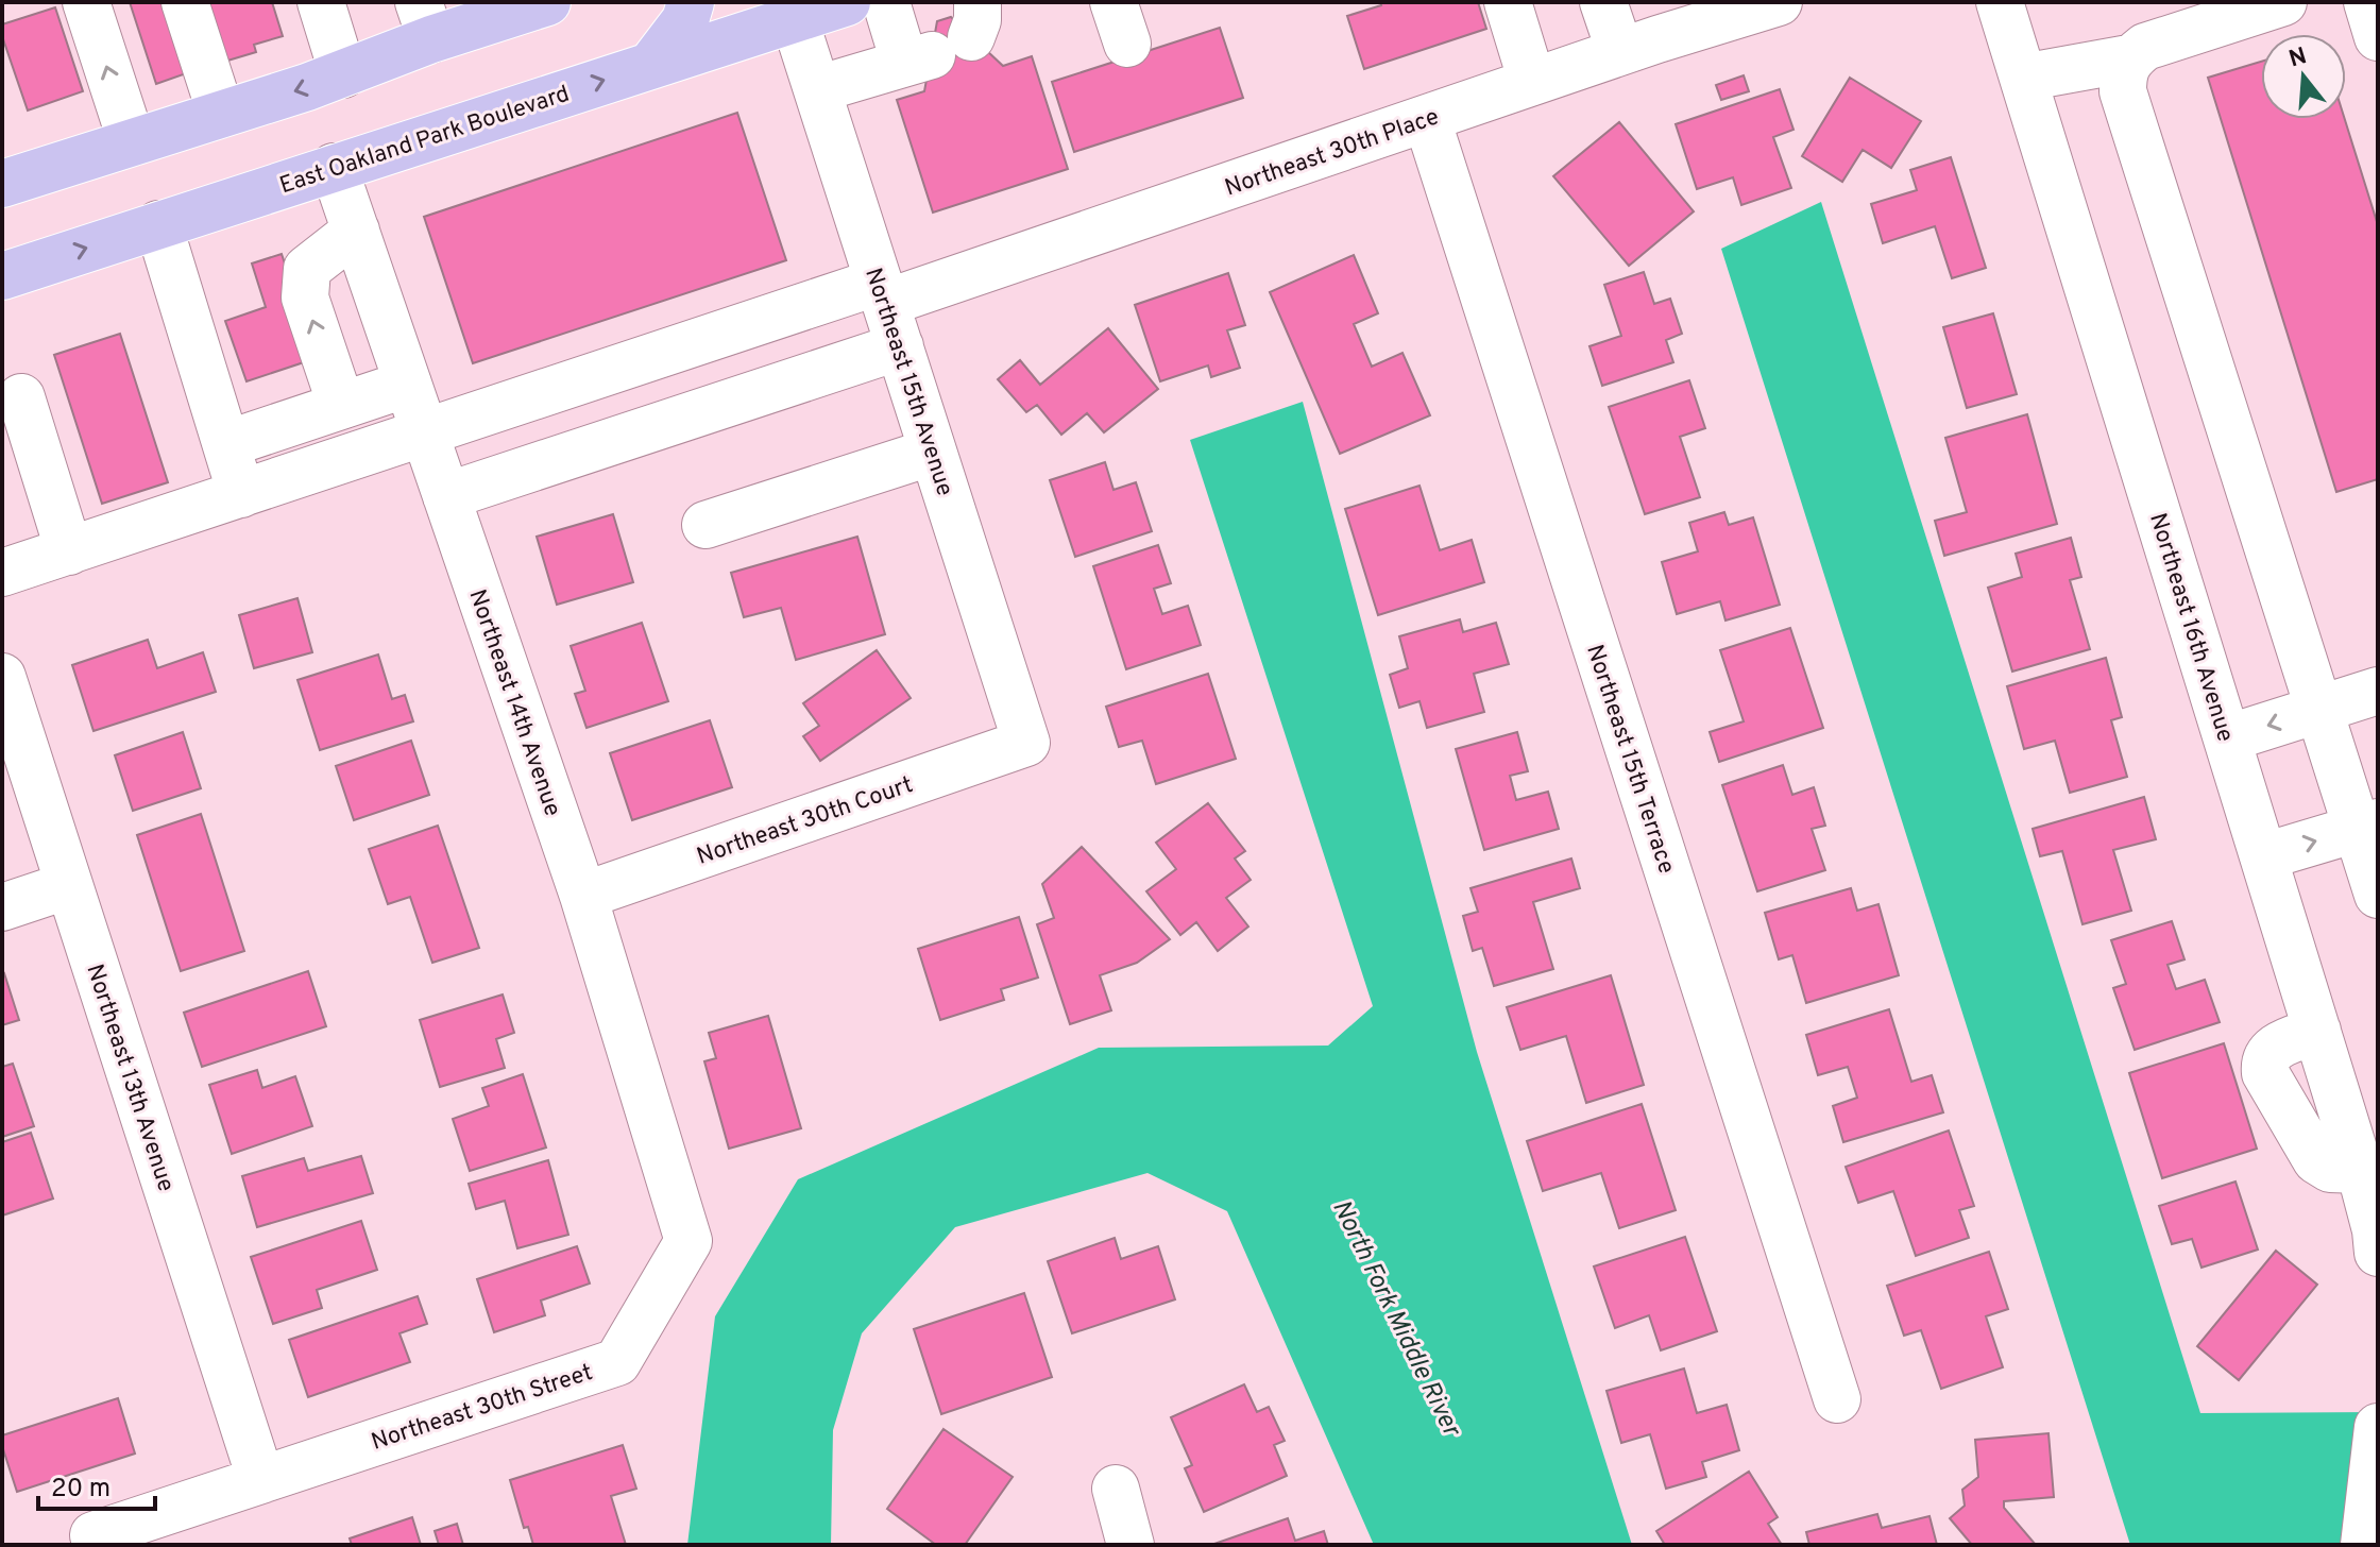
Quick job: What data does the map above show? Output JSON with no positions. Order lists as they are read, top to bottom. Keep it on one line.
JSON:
{"streets":{"main road":["East Oakland Park Boulevard"],"street":["Northeast 30th Place","Northeast 15th Avenue","Northeast 16th Avenue","Northeast 14th Avenue","Northeast 15th Terrace","Northeast 30th Court","Northeast 13th Avenue","Northeast 30th Street"]},"crossings":[["East Oakland Park Boulevard","Northeast 15th Avenue"],["East Oakland Park Boulevard","Northeast 14th Avenue"],["Northeast 30th Place","Northeast 15th Avenue"],["Northeast 30th Place","Northeast 14th Avenue"],["Northeast 30th Place","Northeast 15th Terrace"],["Northeast 15th Avenue","Northeast 30th Court"],["Northeast 14th Avenue","Northeast 30th Court"],["Northeast 14th Avenue","Northeast 30th Street"],["Northeast 13th Avenue","Northeast 30th Street"]],"water":["North Fork Middle River"],"scale_bar":"20 m","north":"top"}
